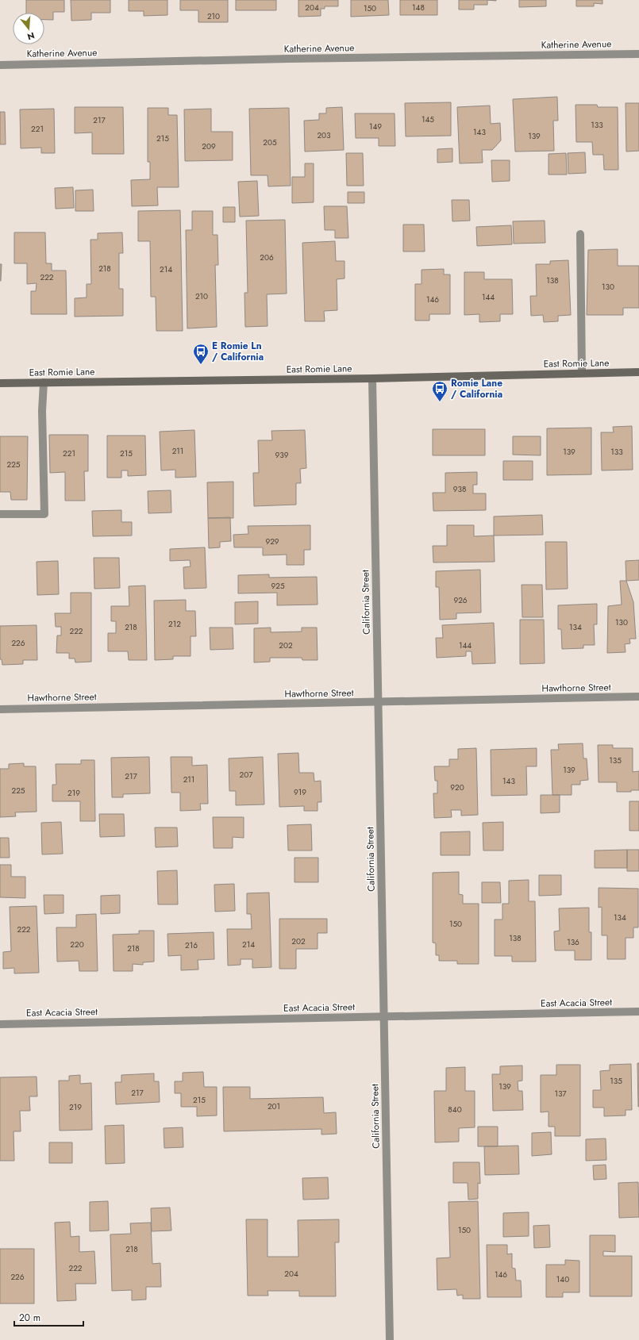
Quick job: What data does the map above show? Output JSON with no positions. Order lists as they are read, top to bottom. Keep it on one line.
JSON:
{"streets":{"main road":["East Romie Lane"],"street":["Katherine Avenue","California Street","Hawthorne Street","East Acacia Street"]},"crossings":[["East Romie Lane","California Street"],["California Street","Hawthorne Street"],["California Street","East Acacia Street"]],"places":{"bus stop":["E Romie Ln / California","Romie Lane / California"]},"house_numbers":["204","148","150","210","145","217","133","149","221","143","203","139","215","205","209","206","218","214","222","138","130","210","144","146","211","139","133","221","215","939","225","938","929","925","926","130","212","218","134","222","226","202","144","135","139","207","217","211","143","920","225","919","219","134","150","222","138","202","136","220","214","216","218","135","139","217","137","215","201","219","840","150","218","222","204","146","226","140"],"scale_bar":"20 m","north":"bottom"}
